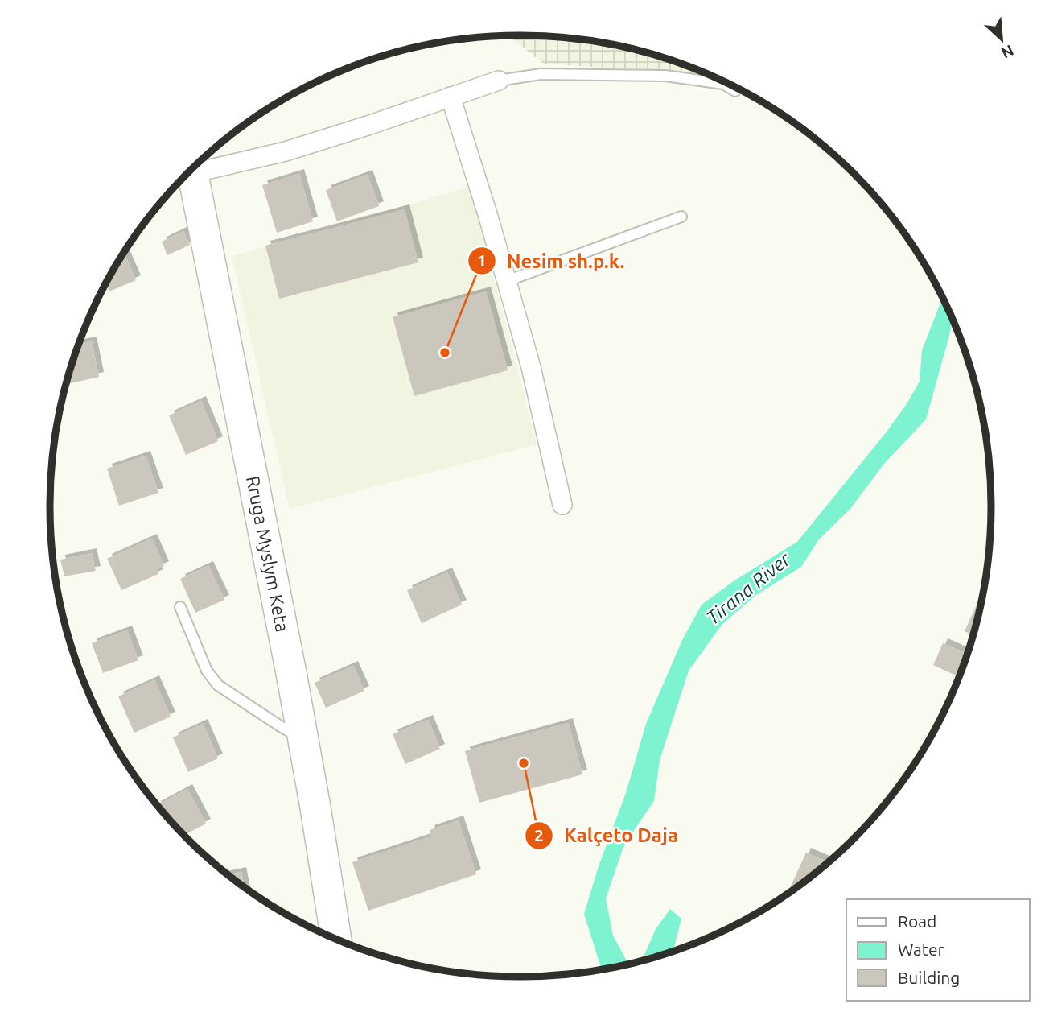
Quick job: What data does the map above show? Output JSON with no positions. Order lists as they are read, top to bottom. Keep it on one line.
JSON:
{"streets":{"main road":["Rruga Myslym Keta"]},"water":["Tirana River"],"places":["Nesim sh.p.k.","Kalçeto Daja"],"legend":["Road","Water","Building"],"north":"bottom right"}
